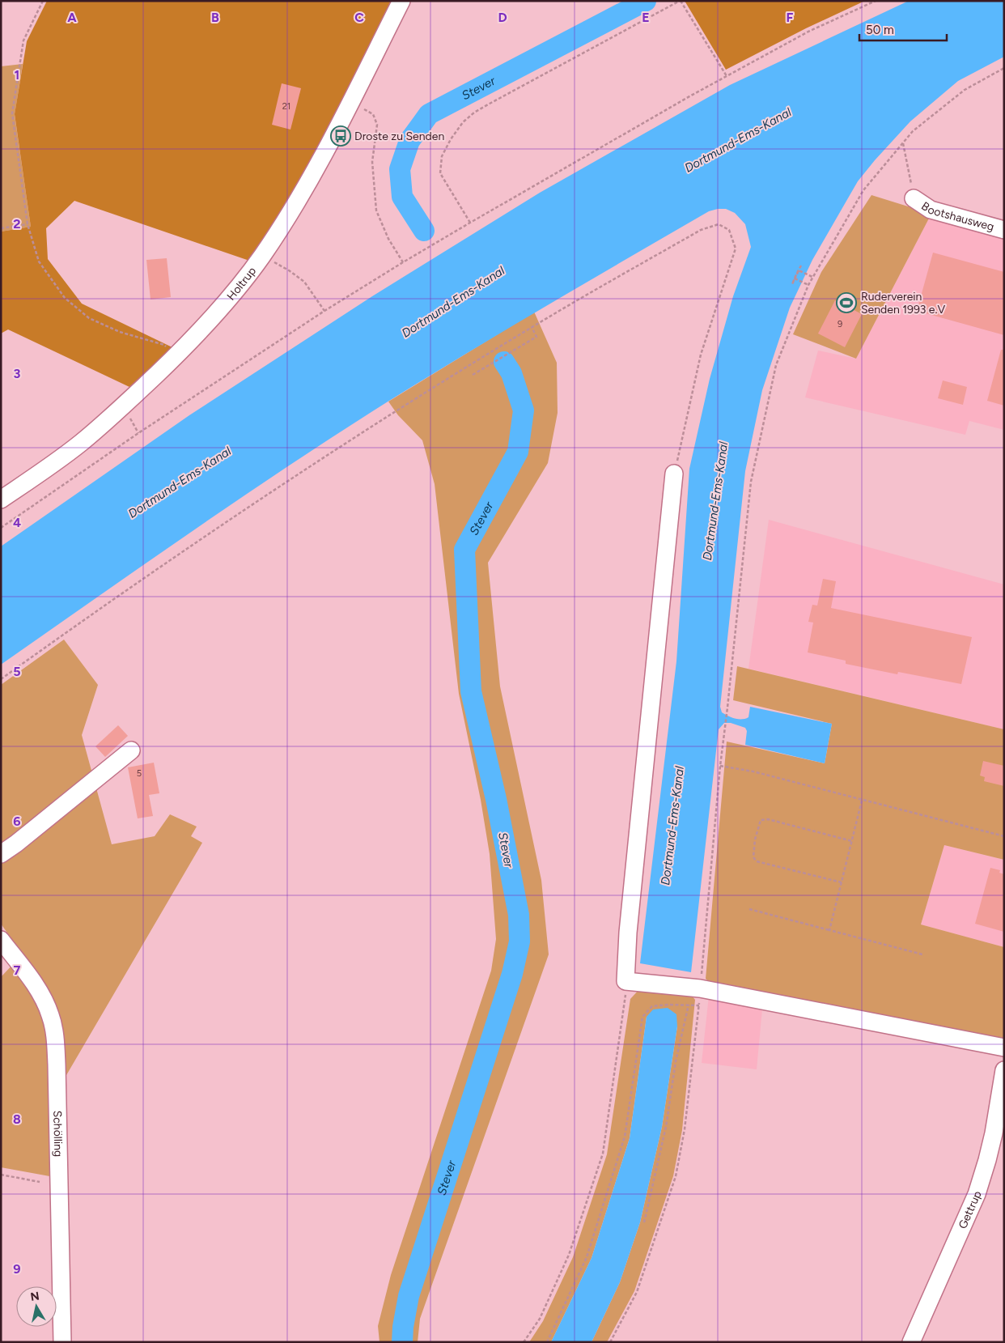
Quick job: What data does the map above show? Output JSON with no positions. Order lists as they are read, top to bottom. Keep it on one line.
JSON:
{"streets":{"street":["Bootshausweg","Holtrup","Schölling","Gettrup"]},"water":["Stever","Dortmund-Ems-Kanal"],"places":{"bus stop":["Droste zu Senden"],"sports":["Ruderverein Senden 1993 e.V"]},"house_numbers":["21","9","5"],"scale_bar":"50 m","north":"top","grid":{"columns":["A","B","C","D","E","F"],"rows":["1","2","3","4","5","6","7","8","9"]}}
